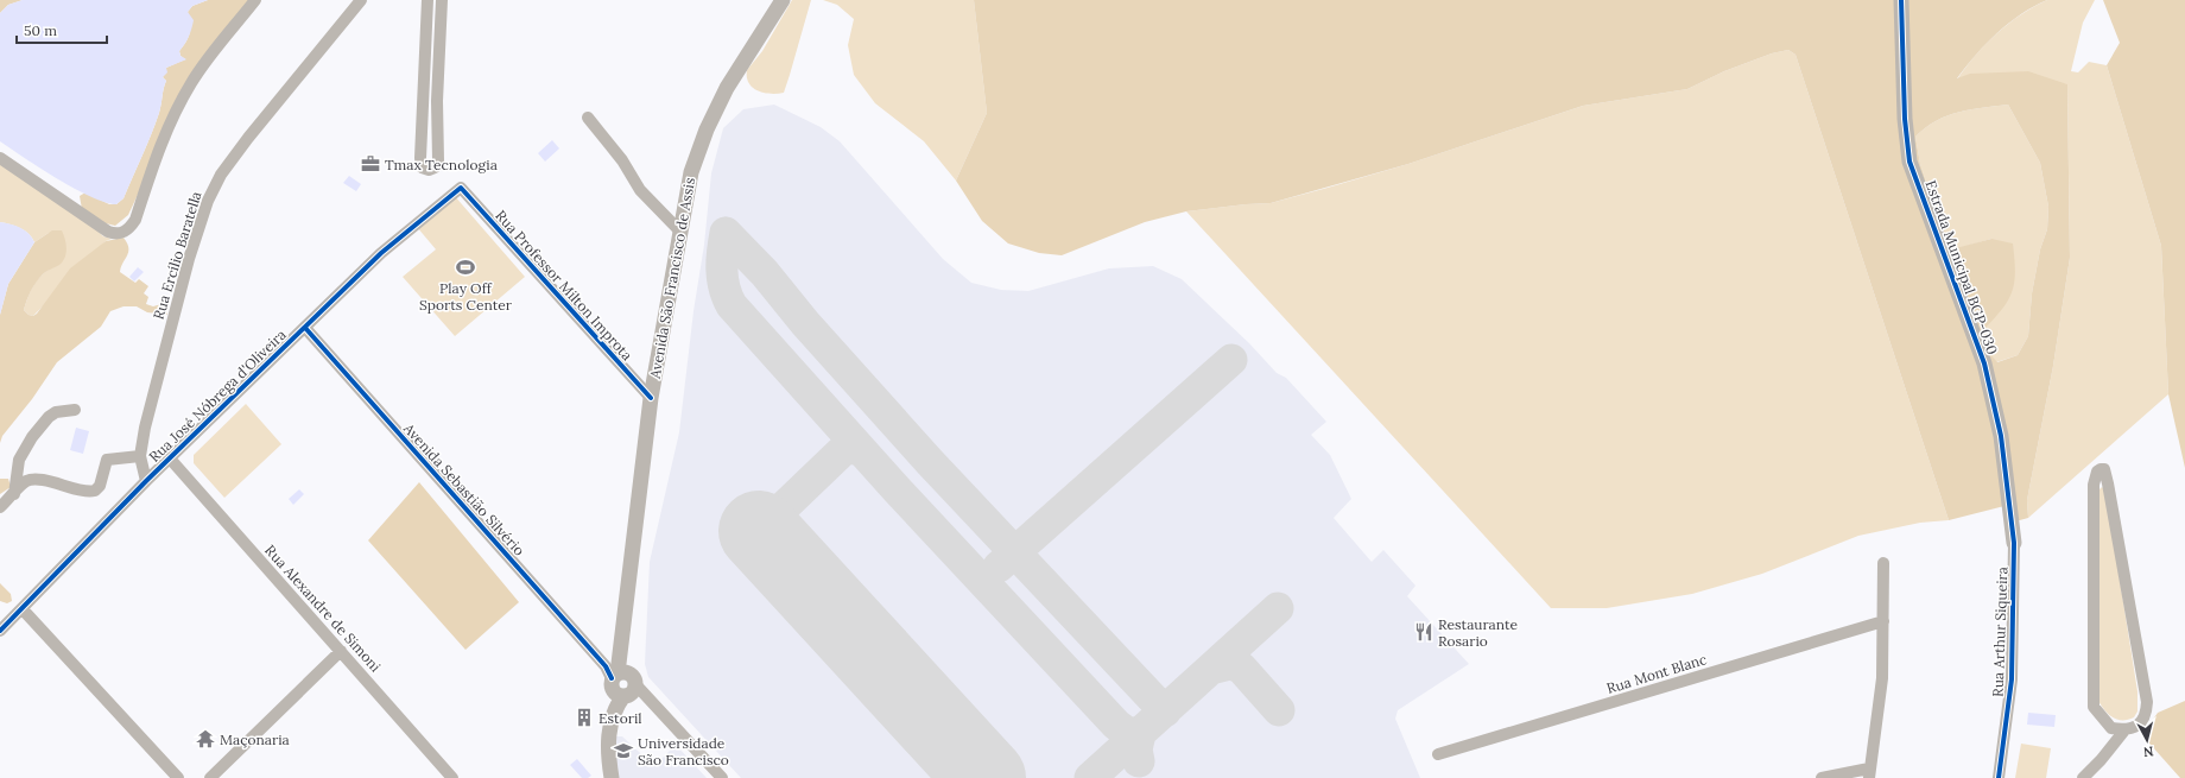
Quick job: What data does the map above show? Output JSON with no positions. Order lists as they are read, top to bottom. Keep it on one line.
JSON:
{"streets":{"street":["Rua Ercílio Baratella","Estrada Municipal BGP-030","Avenida São Francisco de Assis","Rua Professor Milton Improta","Rua José Nóbrega d'Oliveira","Avenida Sebastião Silvério","Rua Alexandre de Simoni","Rua Arthur Siqueira","Rua Mont Blanc"]},"crossings":[["Rua Ercílio Baratella","Rua José Nóbrega d'Oliveira"],["Estrada Municipal BGP-030","Rua Arthur Siqueira"],["Avenida São Francisco de Assis","Rua Professor Milton Improta"],["Avenida São Francisco de Assis","Avenida Sebastião Silvério"],["Rua Professor Milton Improta","Rua José Nóbrega d'Oliveira"],["Rua José Nóbrega d'Oliveira","Avenida Sebastião Silvério"],["Rua José Nóbrega d'Oliveira","Rua Alexandre de Simoni"]],"places":{"office":["Tmax Tecnologia"],"sports":["Play Off Sports Center"],"restaurant":["Restaurante Rosario"],"building":["Estoril"],"temple":["Maçonaria"],"school or university":["Universidade São Francisco"]},"scale_bar":"50 m","north":"bottom"}
